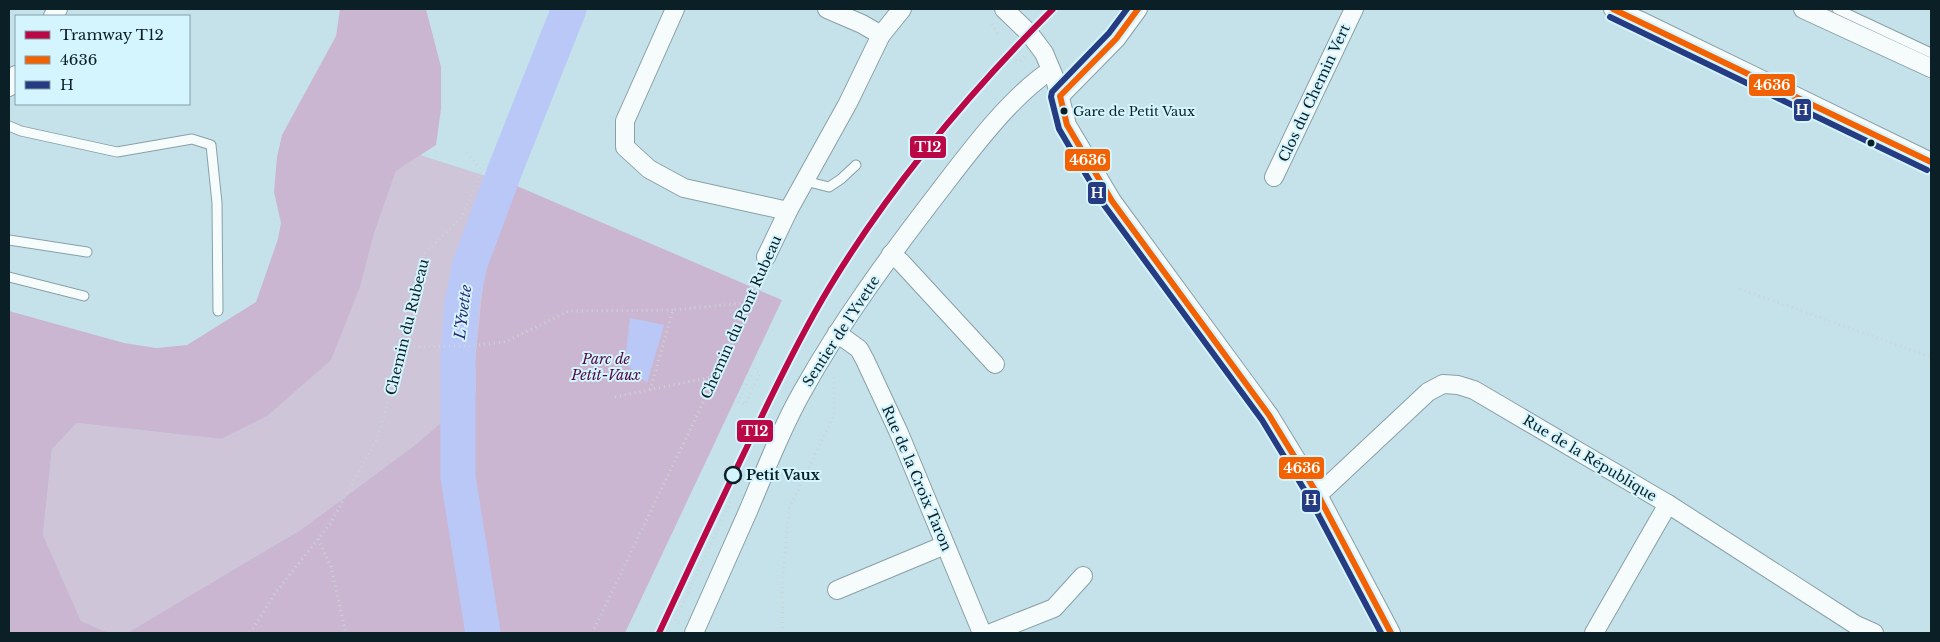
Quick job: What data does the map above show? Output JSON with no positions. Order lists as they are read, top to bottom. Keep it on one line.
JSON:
{"streets":{"street":["Clos du Chemin Vert","Chemin du Pont Rubeau","Sentier de l'Yvette","Rue de la République","Rue de la Croix Taron"],"path":["Chemin du Rubeau"]},"crossings":[["Sentier de l'Yvette","Rue de la Croix Taron"]],"water":["L'Yvette"],"parks":["Parc de Petit-Vaux"],"places":["Gare de Petit Vaux","Petit Vaux"],"lines":["tram line T12","transit line 4636","transit line H"],"legend":["Tramway T12","4636","H"]}
